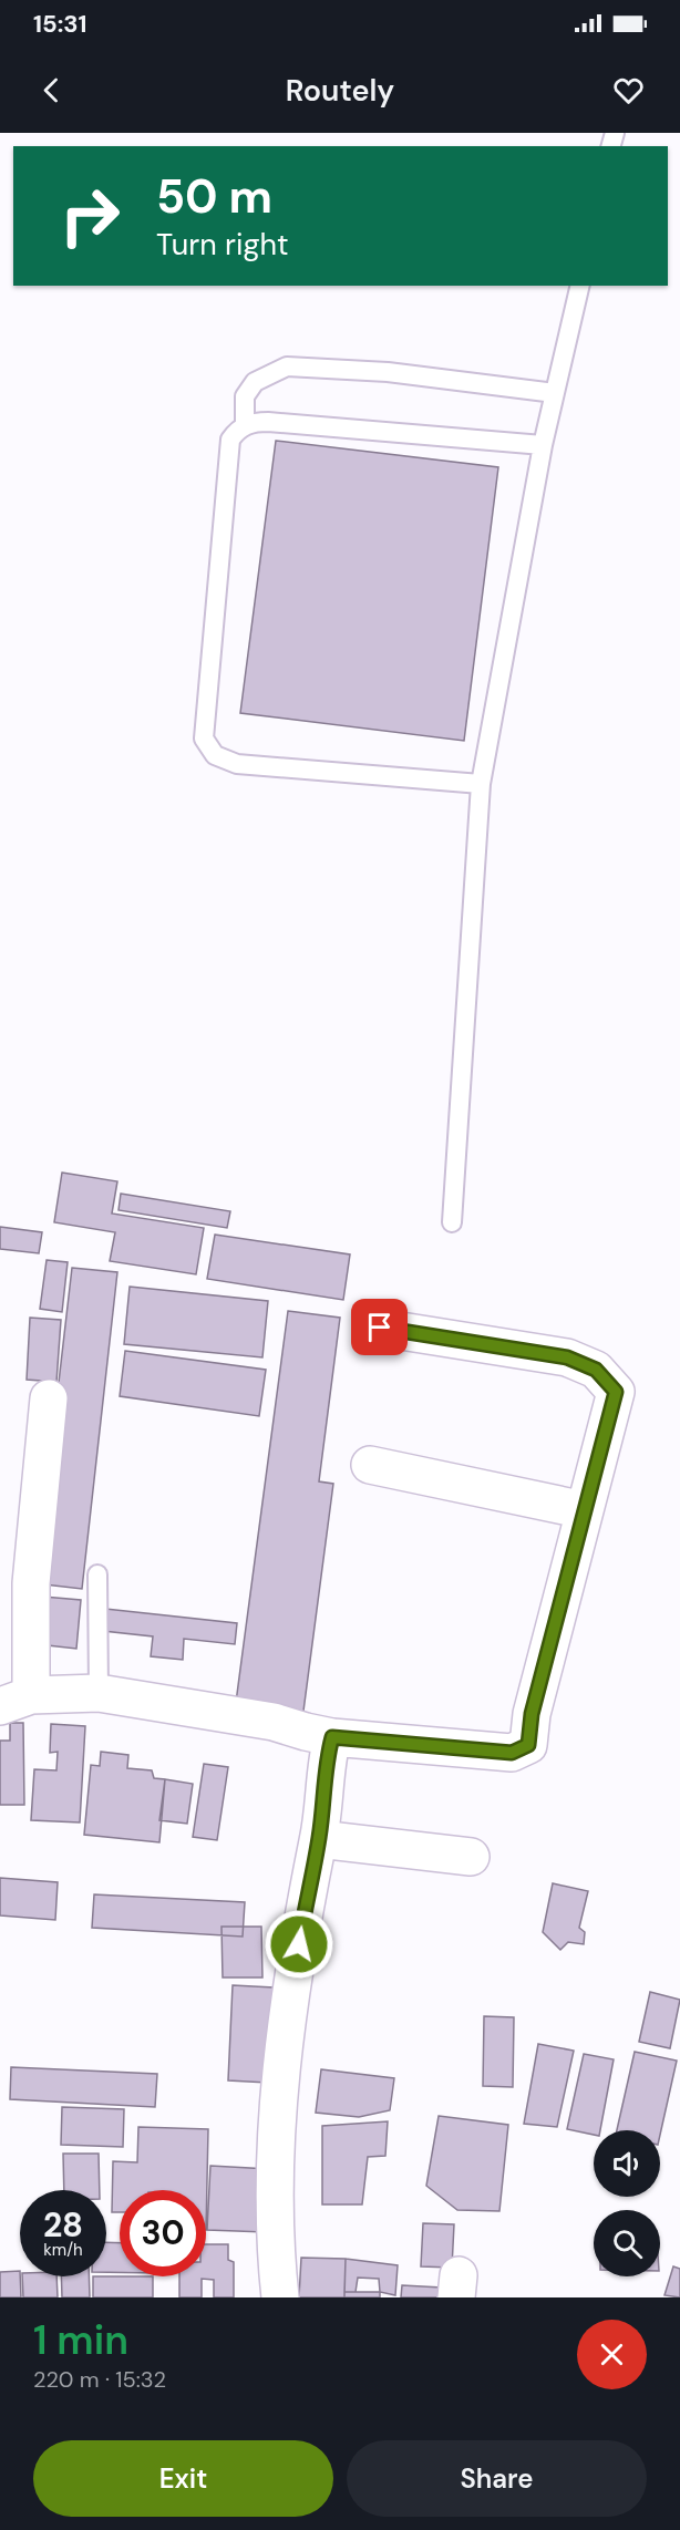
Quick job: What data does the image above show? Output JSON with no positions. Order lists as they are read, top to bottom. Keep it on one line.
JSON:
{"page":{"status":"15:31","header":"Routely","turn":["50 m","Turn right"],"speed":"28 km/h","limit":"30","heading":["1 min","220 m · 15:32"],"buttons":["Exit","Share"]}}
